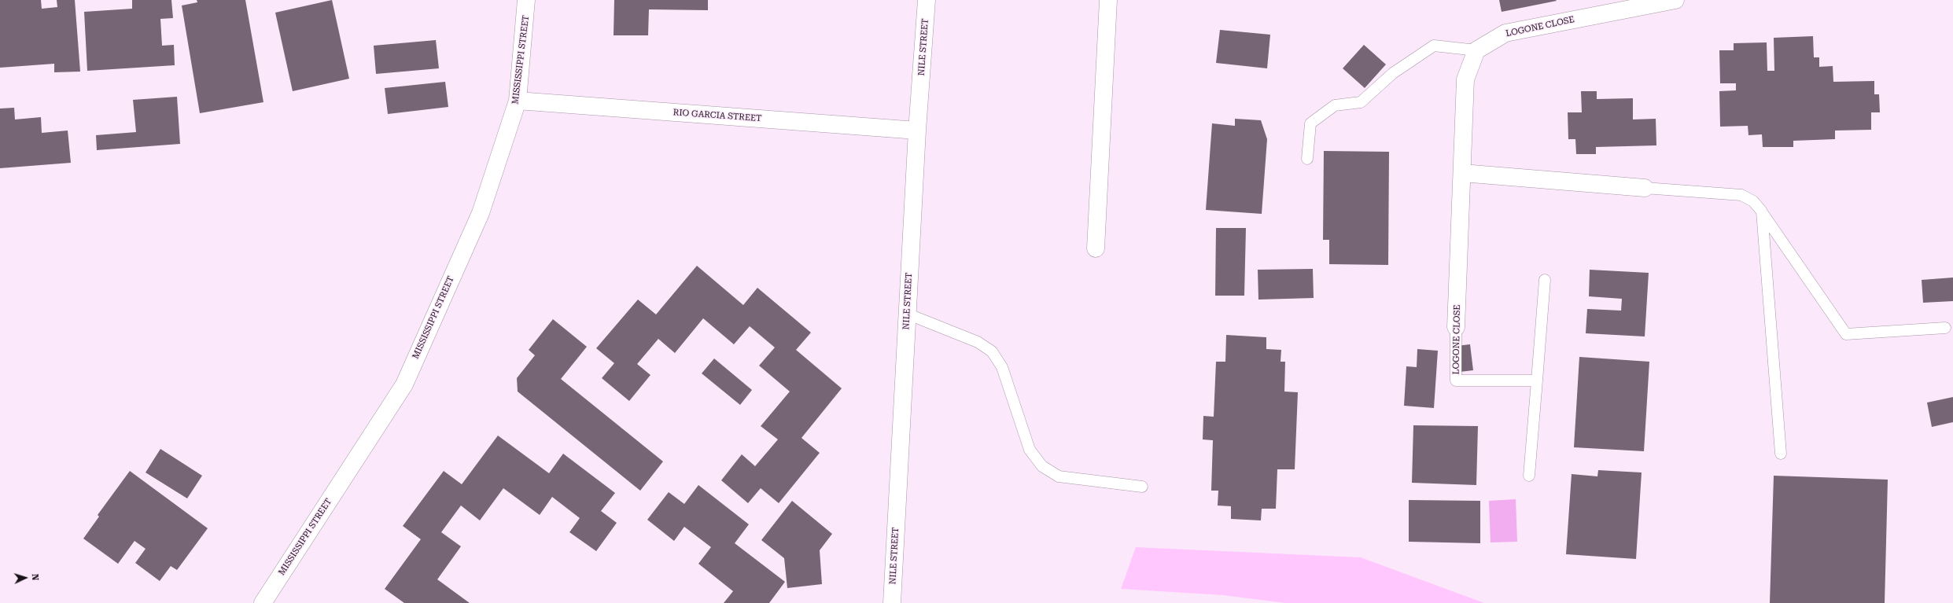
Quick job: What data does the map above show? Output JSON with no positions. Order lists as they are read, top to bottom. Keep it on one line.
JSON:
{"streets":{"street":["LOGONE CLOSE","NILE STREET","MISSISSIPPI STREET","RIO GARCIA STREET"]},"crossings":[["NILE STREET","RIO GARCIA STREET"],["MISSISSIPPI STREET","RIO GARCIA STREET"]],"north":"right"}
